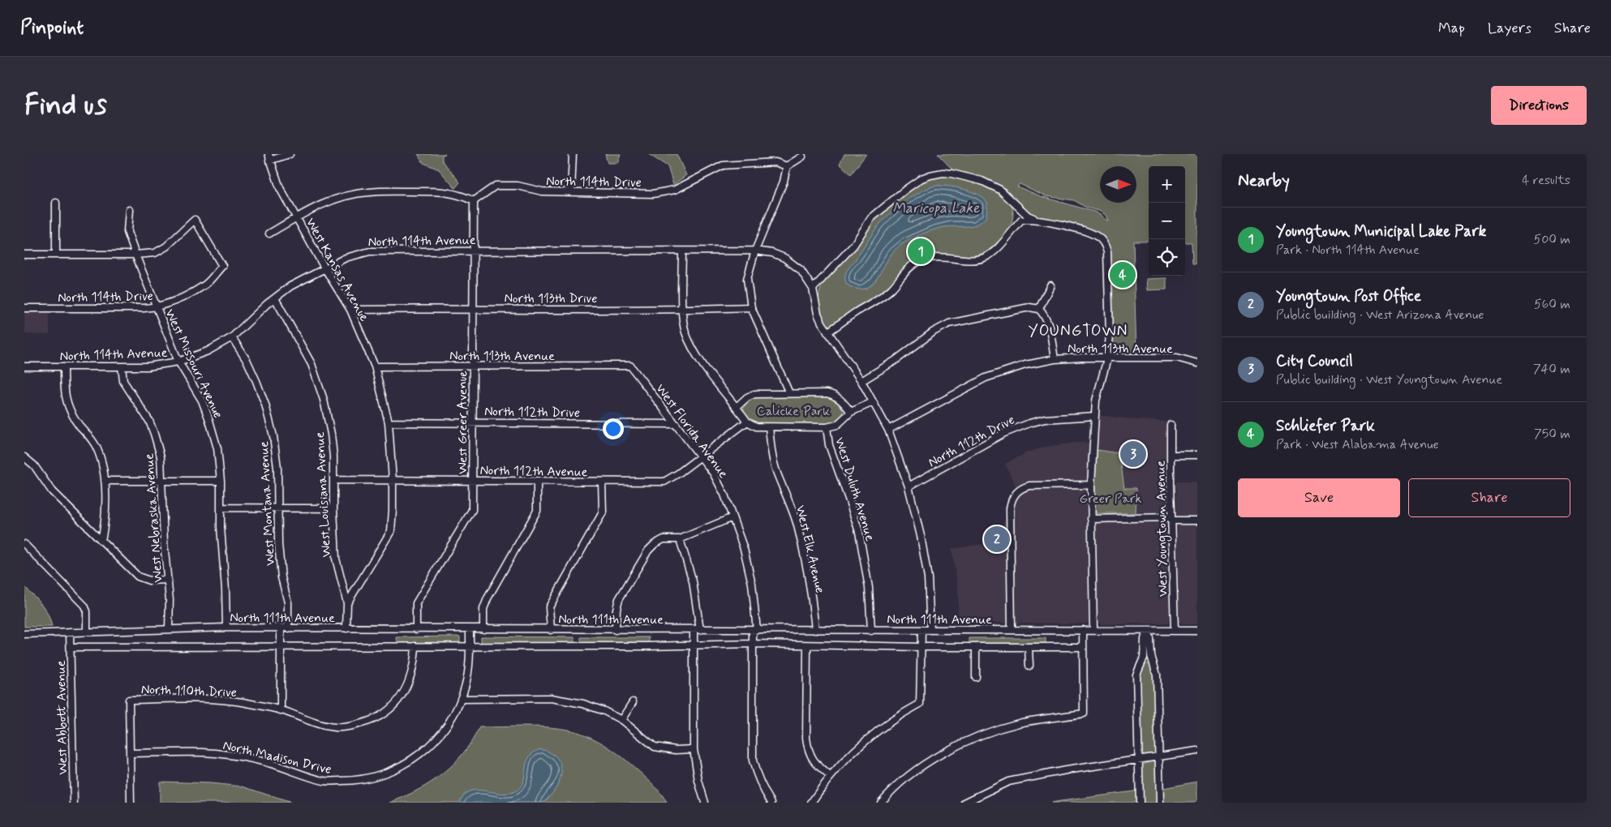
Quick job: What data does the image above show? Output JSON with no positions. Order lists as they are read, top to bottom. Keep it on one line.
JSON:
{"streets":{"street":["North 114th Drive","North 114th Avenue","West Kansas Avenue","North 113th Drive","North 113th Avenue","West Missouri Avenue","North 112th Drive","West Greer Avenue","West Florida Avenue","North 112th Avenue","West Duluth Avenue","West Louisiana Avenue","West Montana Avenue","West Nebraska Avenue","West Youngtown Avenue","West Elk Avenue","North 111th Avenue","North 110th Drive","West Abbott Avenue","North Madison Drive"]},"crossings":[["North 114th Drive","West Missouri Avenue"],["North 114th Drive","West Greer Avenue"],["North 114th Avenue","West Kansas Avenue"],["North 114th Avenue","West Missouri Avenue"],["North 114th Avenue","West Greer Avenue"],["North 114th Avenue","West Louisiana Avenue"],["North 114th Avenue","West Montana Avenue"],["North 114th Avenue","West Nebraska Avenue"],["West Kansas Avenue","North 113th Drive"],["West Kansas Avenue","North 113th Avenue"],["West Kansas Avenue","North 112th Drive"],["West Kansas Avenue","North 112th Avenue"],["West Kansas Avenue","West Louisiana Avenue"],["West Kansas Avenue","North 111th Avenue"],["North 113th Drive","West Greer Avenue"],["North 113th Avenue","West Greer Avenue"],["North 113th Avenue","West Florida Avenue"],["West Missouri Avenue","North 111th Avenue"],["North 112th Drive","West Greer Avenue"],["North 112th Drive","West Florida Avenue"],["West Greer Avenue","North 112th Avenue"],["West Greer Avenue","North 111th Avenue"],["West Florida Avenue","North 112th Avenue"],["West Florida Avenue","North 111th Avenue"],["North 112th Avenue","West Louisiana Avenue"],["West Duluth Avenue","North 111th Avenue"],["West Montana Avenue","North 111th Avenue"],["West Nebraska Avenue","North 111th Avenue"],["West Youngtown Avenue","North 111th Avenue"],["West Elk Avenue","North 111th Avenue"],["North 111th Avenue","North 110th Drive"],["North 111th Avenue","West Abbott Avenue"],["North 111th Avenue","North Madison Drive"],["North 110th Drive","North Madison Drive"]],"districts":["YOUNGTOWN"],"water":["Maricopa Lake"],"parks":["Calicke Park","Greer Park"],"north":"right","page":{"header":"Pinpoint","nav":["Map","Layers","Share"],"buttons":["Directions",["Save","Share"]],"title":"Find us","heading":["Nearby","4 results"],"map_buttons":["+","−"],"list":[{"mark":"1","name":"Youngtown Municipal Lake Park","note":"Park · North 114th Avenue","value":"500 m"},{"mark":"2","name":"Youngtown Post Office","note":"Public building · West Arizona Avenue","value":"560 m"},{"mark":"3","name":"City Council","note":"Public building · West Youngtown Avenue","value":"740 m"},{"mark":"4","name":"Schliefer Park","note":"Park · West Alabama Avenue","value":"750 m"}],"pins":["1","4","3","2"]}}
